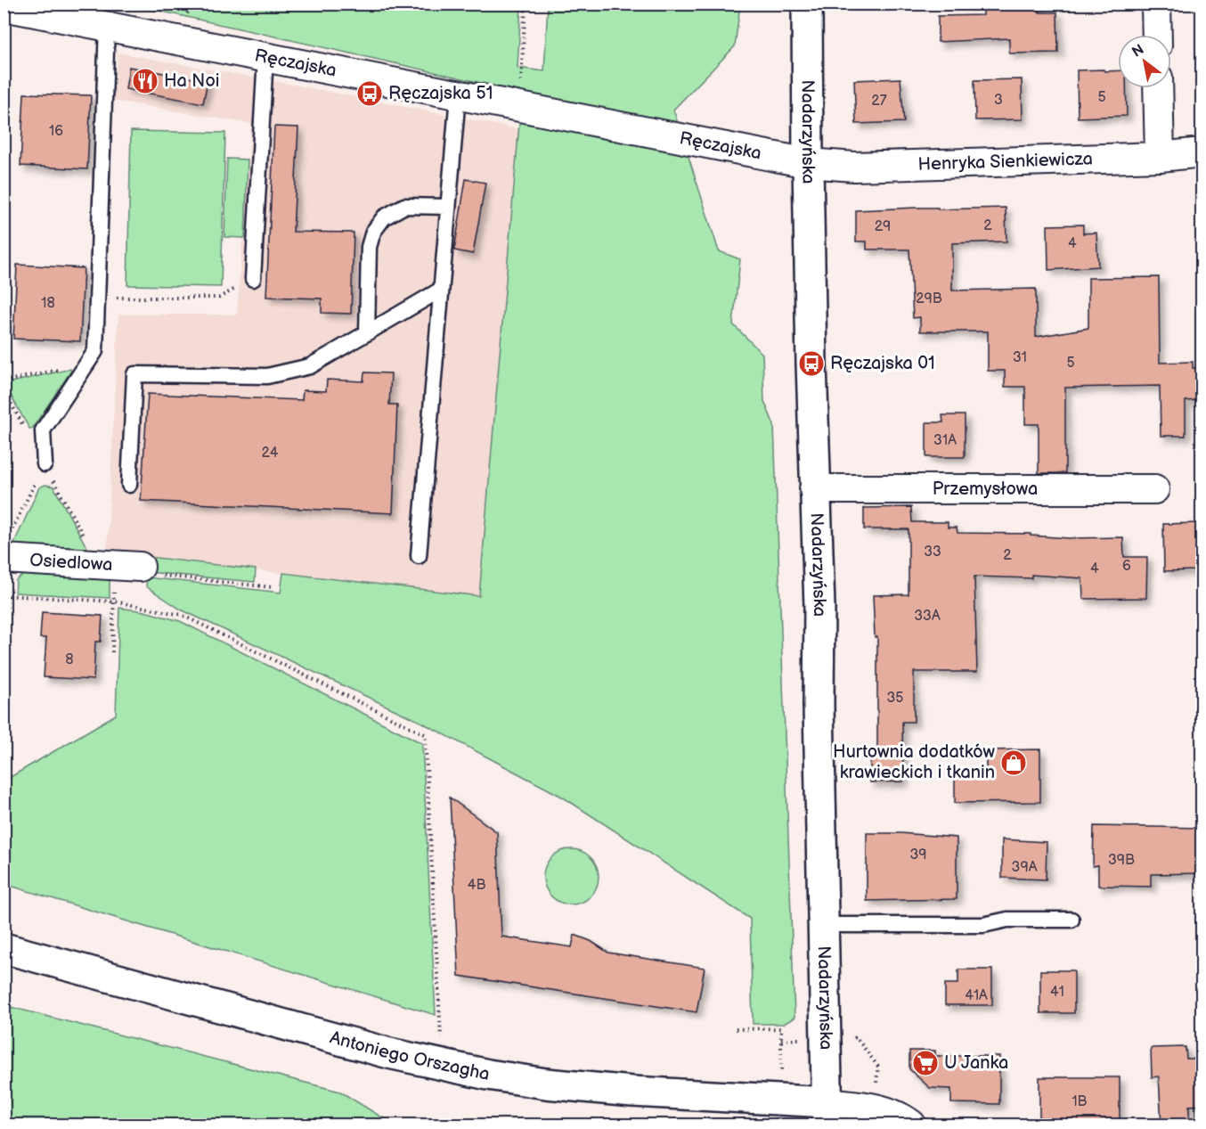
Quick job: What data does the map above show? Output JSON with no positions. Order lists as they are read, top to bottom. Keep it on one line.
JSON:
{"streets":{"main road":["Nadarzyńska","Antoniego Orszagha"],"street":["Ręczajska","Henryka Sienkiewicza","Przemysłowa","Osiedlowa"]},"crossings":[["Ręczajska","Nadarzyńska"],["Ręczajska","Henryka Sienkiewicza"],["Nadarzyńska","Henryka Sienkiewicza"],["Nadarzyńska","Przemysłowa"],["Nadarzyńska","Antoniego Orszagha"]],"places":{"restaurant":["Ha Noi"],"bus stop":["Ręczajska 51","Ręczajska 01"],"shop":["Hurtownia dodatków krawieckich i tkanin"],"supermarket":["U Janka"]},"house_numbers":["5","3","27","16","2","29","4","29B","18","31","5","31A","24","33","2","6","4","33A","8","35","39","39B","39A","4B","41","41A","1B"],"north":"top left"}
